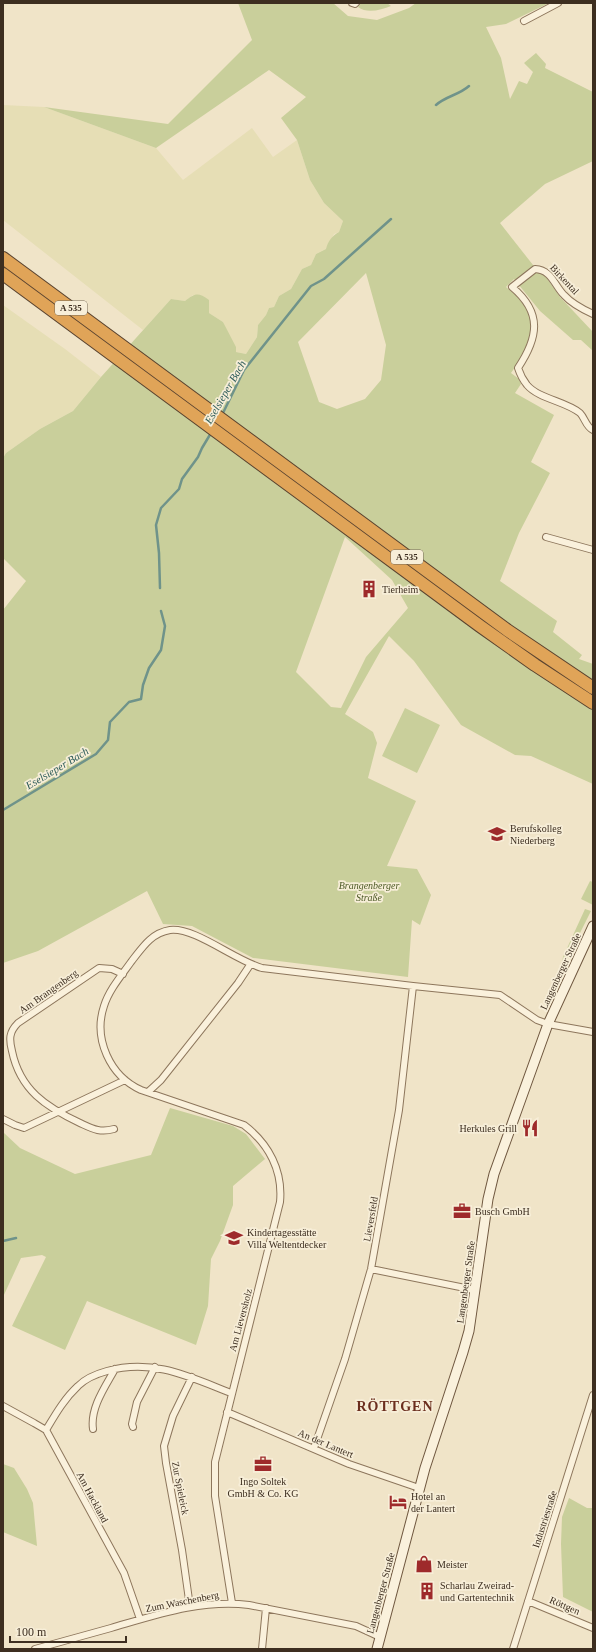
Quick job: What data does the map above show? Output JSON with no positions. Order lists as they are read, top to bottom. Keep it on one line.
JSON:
{"streets":{"highway":["A 535"],"main road":["Langenberger Straße"],"street":["Birkental","Am Brangenberg","Lieversfeld","Am Lieversholz","An der Lantert","Zur Spieleick","Am Hackland","Industriestraße","Zum Waschenberg","Röttgen"]},"crossings":[["Langenberger Straße","An der Lantert"],["Langenberger Straße","Zum Waschenberg"],["Lieversfeld","An der Lantert"],["Am Lieversholz","An der Lantert"],["Am Lieversholz","Zum Waschenberg"],["Zur Spieleick","Zum Waschenberg"],["Am Hackland","Zum Waschenberg"],["Industriestraße","Röttgen"]],"districts":["RÖTTGEN"],"water":["Eselsieper Bach"],"parks":["Brangenberger Straße"],"places":{"building":["Tierheim","Scharlau Zweirad- und Gartentechnik"],"school or university":["Berufskolleg Niederberg","Kindertagesstätte Villa Weltentdecker"],"restaurant":["Herkules Grill"],"office":["Busch GmbH","Ingo Soltek GmbH & Co. KG"],"hotel":["Hotel an der Lantert"],"shop":["Meister"]},"scale_bar":"100 m"}
